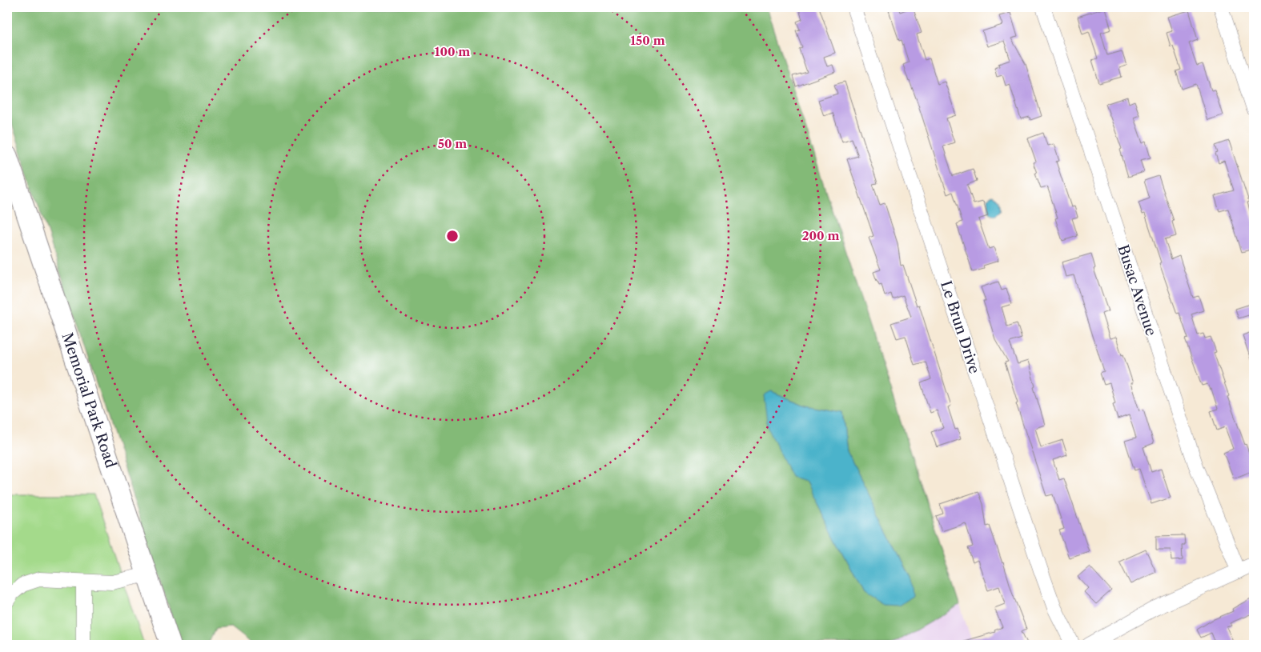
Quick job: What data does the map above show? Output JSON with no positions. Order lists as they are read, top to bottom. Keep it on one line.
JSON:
{"streets":{"street":["Busac Avenue","Le Brun Drive","Memorial Park Road"]},"rings":["150 m","100 m","50 m","200 m"]}
